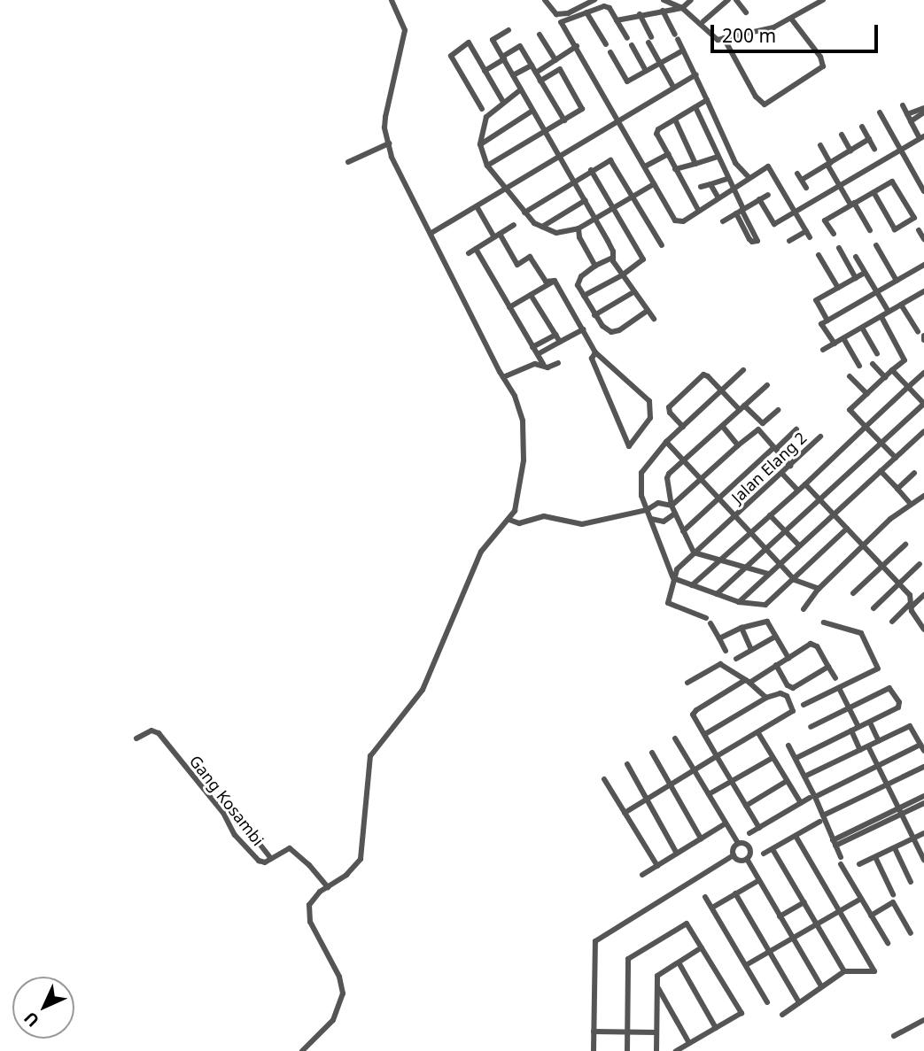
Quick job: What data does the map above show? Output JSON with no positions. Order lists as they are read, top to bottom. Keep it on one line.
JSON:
{"streets":{"street":["Jalan Elang 2","Gang Kosambi"]},"scale_bar":"200 m","north":"bottom left"}
